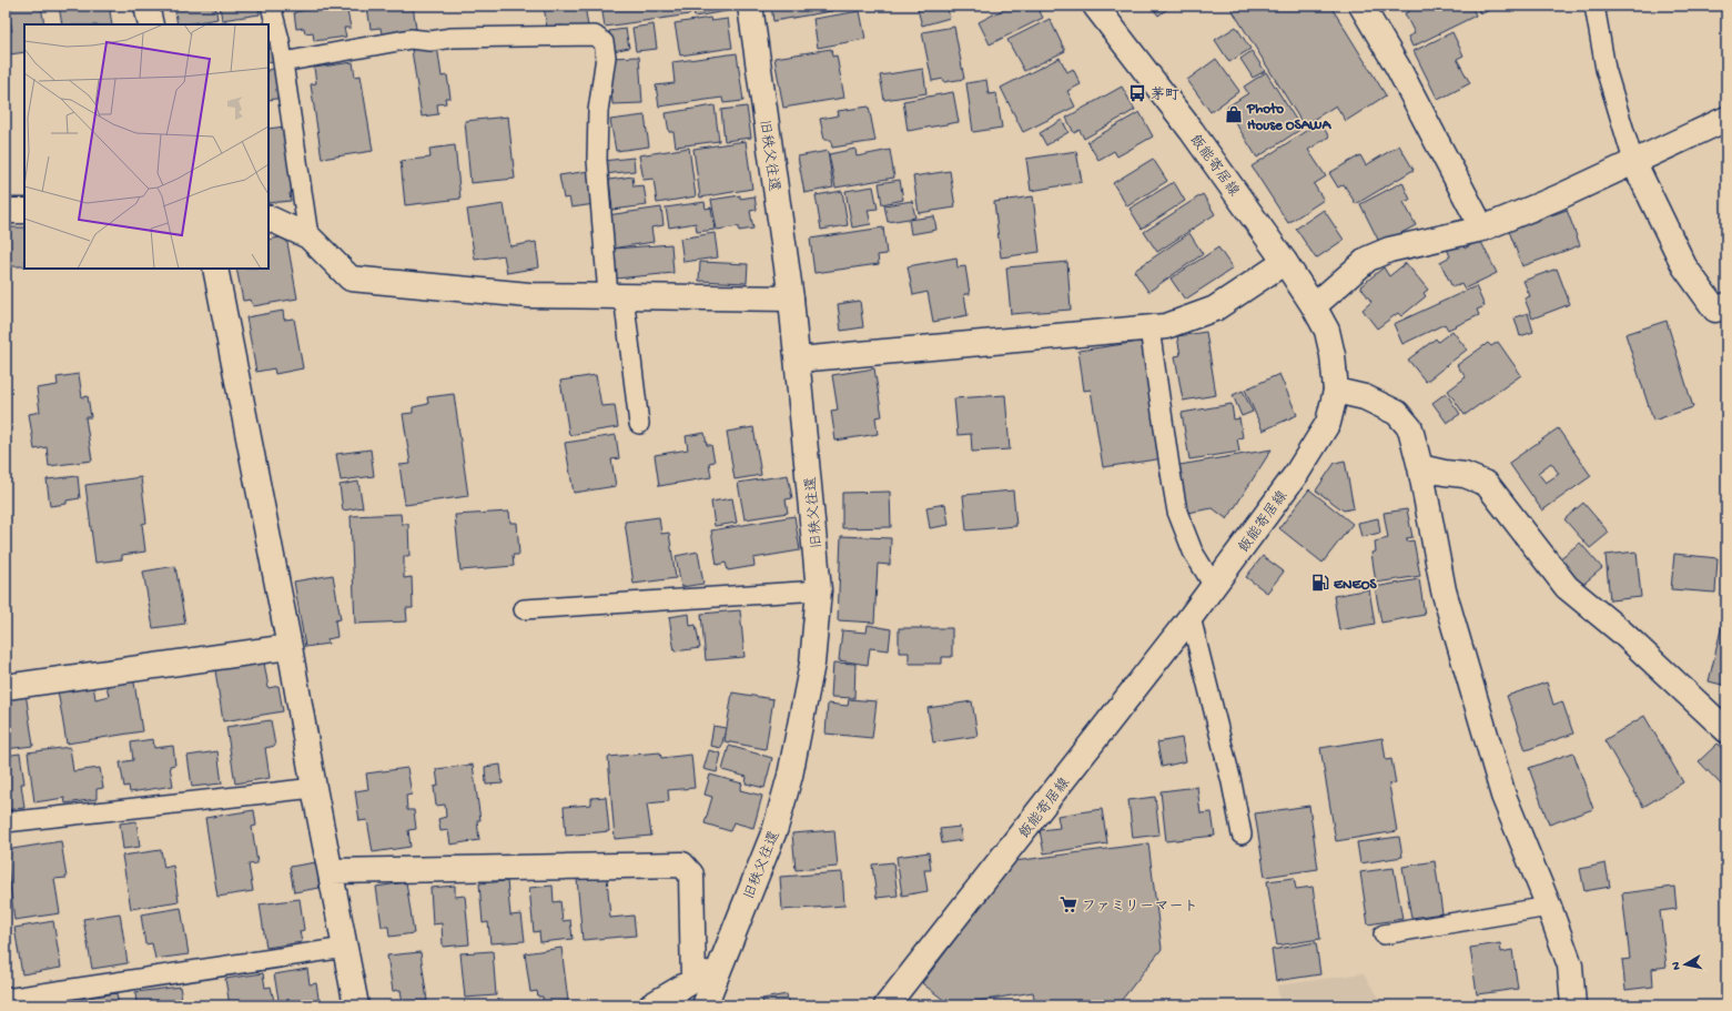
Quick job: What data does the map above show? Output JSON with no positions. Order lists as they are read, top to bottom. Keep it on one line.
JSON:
{"streets":{"street":["旧秩父往還","飯能寄居線"]},"places":{"bus stop":["茅町"],"shop":["Photo House OSAWA"],"fuel station":["ENEOS"],"supermarket":["ファミリーマート"]},"north":"left"}
